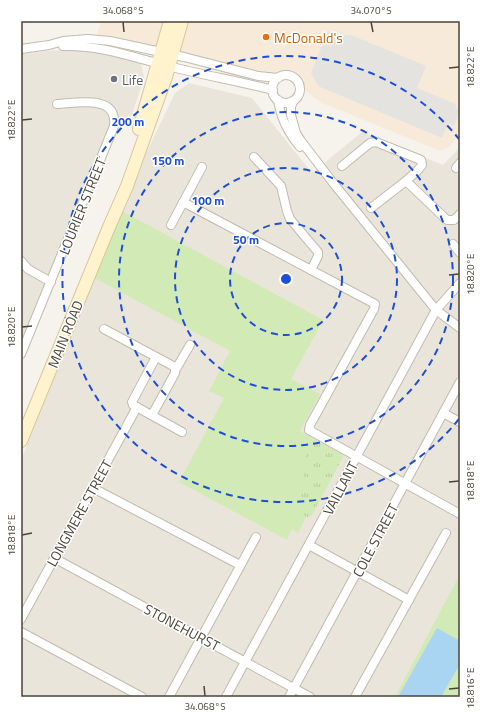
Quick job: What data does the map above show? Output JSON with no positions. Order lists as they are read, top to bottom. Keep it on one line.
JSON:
{"streets":{"main road":["MAIN ROAD"],"street":["LOURIER STREET","VAILLANT","LONGMERE STREET","COLE STREET","STONEHURST"]},"crossings":[["VAILLANT","STONEHURST"],["LONGMERE STREET","STONEHURST"],["COLE STREET","STONEHURST"]],"places":["McDonald's","Life"],"coordinates":["34.068°S","34.070°S","18.822°E","18.820°E","18.818°E","18.816°E"],"rings":["200 m","150 m","100 m","50 m"]}
